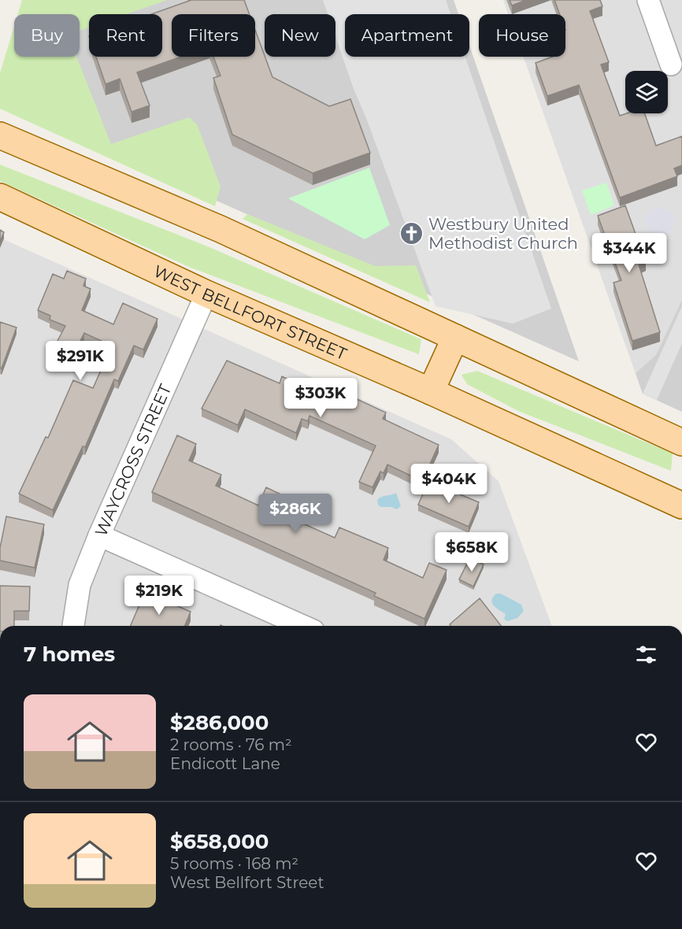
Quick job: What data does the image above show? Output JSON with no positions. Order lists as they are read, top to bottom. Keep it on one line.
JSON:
{"streets":{"main road":["WEST BELLFORT STREET"],"street":["WAYCROSS STREET"]},"crossings":[["WEST BELLFORT STREET","WAYCROSS STREET"]],"places":{"church":["Westbury United Methodist Church"]},"page":{"chip":["Buy","Rent","Filters","New","Apartment","House"],"price":["$344K","$291K","$303K","$404K","$286K","$658K","$219K"],"heading":"7 homes","list":[{"name":"$286,000","note":"2 rooms · 76 m² · Endicott Lane"},{"name":"$658,000","note":"5 rooms · 168 m² · West Bellfort Street"}]}}
